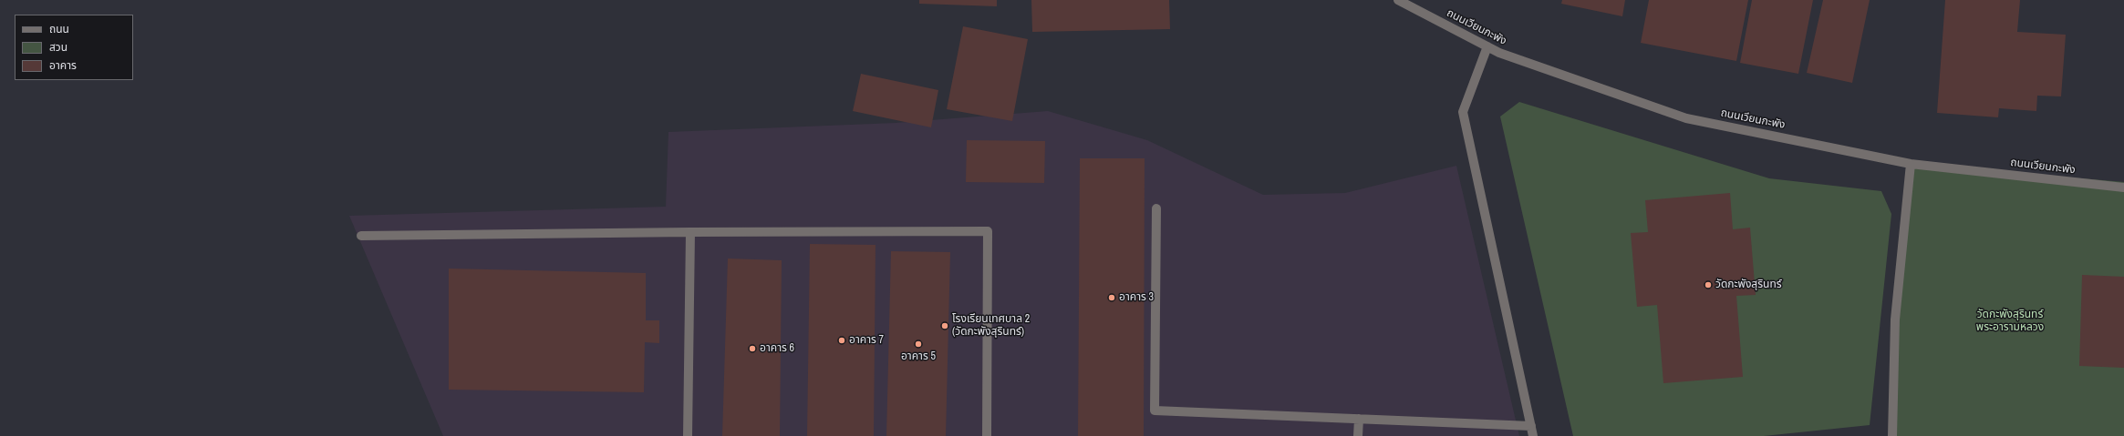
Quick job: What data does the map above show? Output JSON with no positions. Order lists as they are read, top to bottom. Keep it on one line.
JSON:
{"streets":{"street":["ถนนเวียนกะพัง"]},"parks":["วัดกะพังสุรินทร์ พระอารามหลวง"],"places":["วัดกะพังสุรินทร์","อาคาร 3","โรงเรียนเทศบาล 2 (วัดกะพังสุรินทร์)","อาคาร 7","อาคาร 5","อาคาร 6"],"legend":["ถนน","สวน","อาคาร"]}
